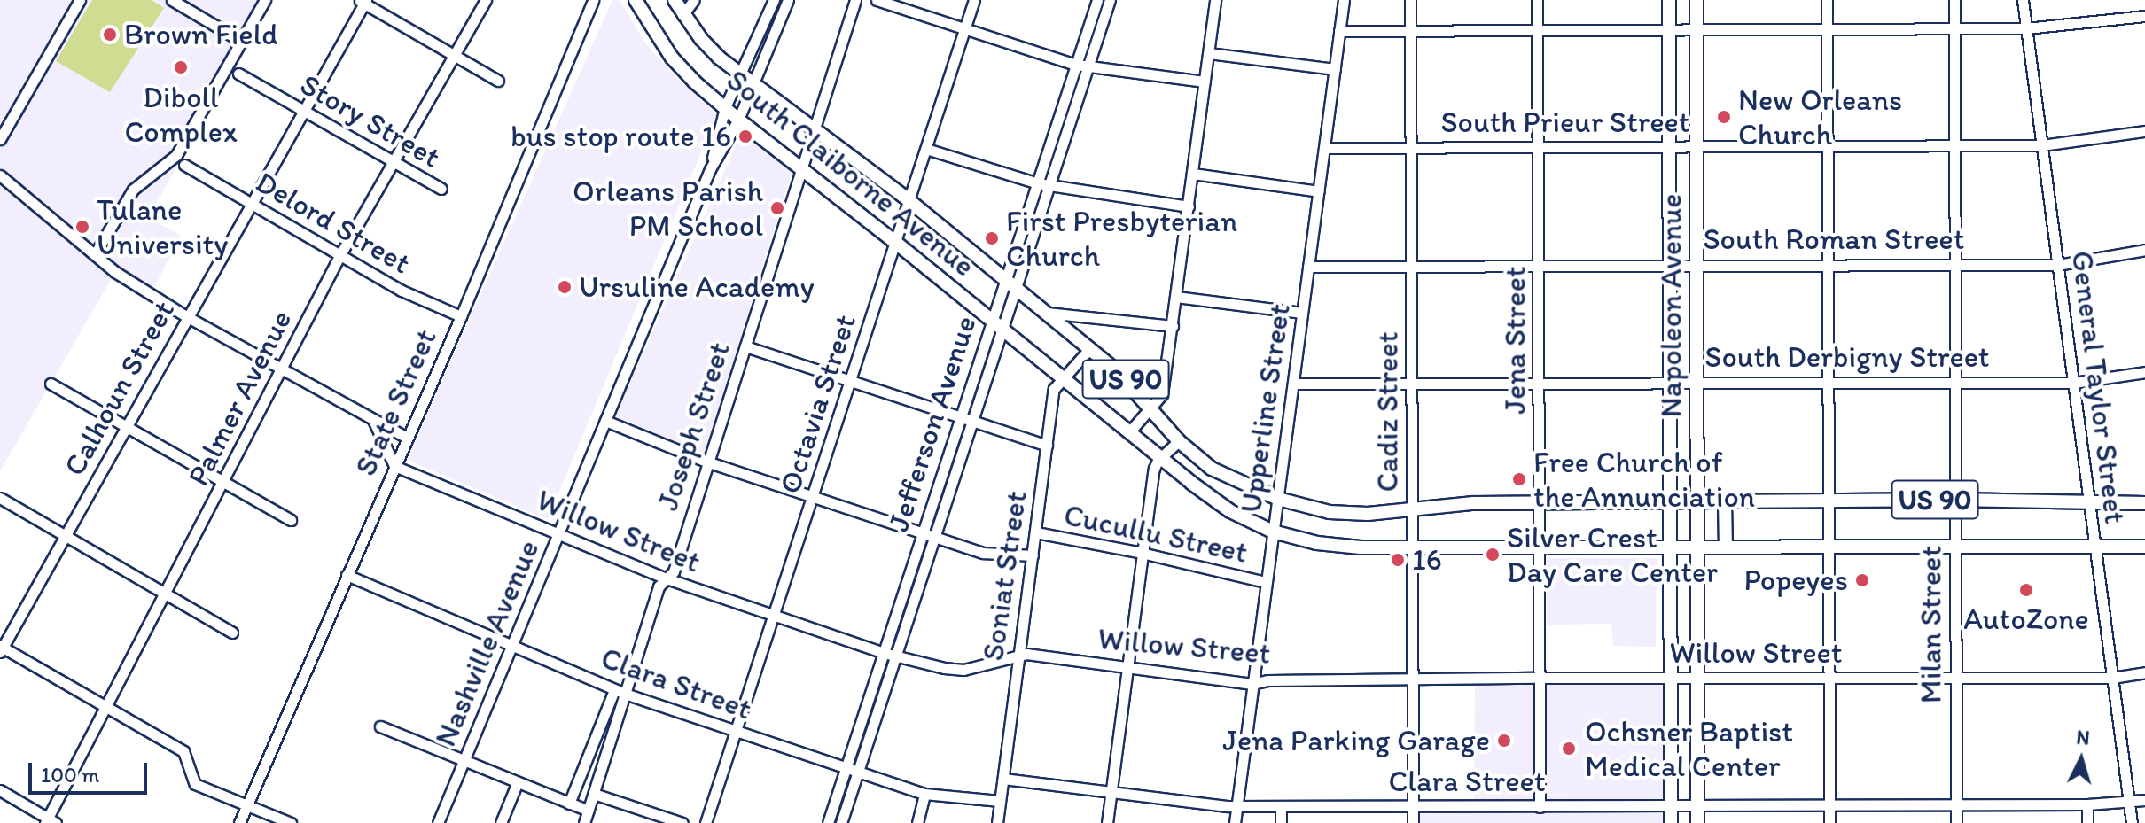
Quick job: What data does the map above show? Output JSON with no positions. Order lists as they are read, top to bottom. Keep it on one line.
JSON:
{"streets":{"main road":["South Claiborne Avenue","Napoleon Avenue","US 90"],"street":["Story Street","South Prieur Street","Delord Street","South Roman Street","Jena Street","South Derbigny Street","General Taylor Street","Calhoun Street","Palmer Avenue","State Street","Octavia Street","Upperline Street","Cadiz Street","Jefferson Avenue","Joseph Street","Willow Street","Cucullu Street","Soniat Street","Milan Street","Nashville Avenue","Clara Street"]},"crossings":[["Story Street","Calhoun Street"],["Story Street","Palmer Avenue"],["South Prieur Street","Napoleon Avenue"],["South Prieur Street","Jena Street"],["South Prieur Street","General Taylor Street"],["South Prieur Street","Upperline Street"],["South Prieur Street","Cadiz Street"],["South Prieur Street","Milan Street"],["South Claiborne Avenue","Napoleon Avenue"],["South Claiborne Avenue","Jena Street"],["South Claiborne Avenue","General Taylor Street"],["South Claiborne Avenue","Octavia Street"],["South Claiborne Avenue","Upperline Street"],["South Claiborne Avenue","Cadiz Street"],["South Claiborne Avenue","Jefferson Avenue"],["South Claiborne Avenue","Joseph Street"],["South Claiborne Avenue","Soniat Street"],["South Claiborne Avenue","Milan Street"],["South Claiborne Avenue","Nashville Avenue"],["Delord Street","Calhoun Street"],["Delord Street","Palmer Avenue"],["Delord Street","State Street"],["South Roman Street","Napoleon Avenue"],["South Roman Street","Jena Street"],["South Roman Street","General Taylor Street"],["South Roman Street","Upperline Street"],["South Roman Street","Cadiz Street"],["South Roman Street","Milan Street"],["Napoleon Avenue","South Derbigny Street"],["Napoleon Avenue","Willow Street"],["Napoleon Avenue","Clara Street"],["Jena Street","South Derbigny Street"],["Jena Street","Willow Street"],["Jena Street","Clara Street"],["South Derbigny Street","General Taylor Street"],["South Derbigny Street","Upperline Street"],["South Derbigny Street","Cadiz Street"],["South Derbigny Street","Milan Street"],["General Taylor Street","Willow Street"],["General Taylor Street","Clara Street"],["State Street","Willow Street"],["State Street","Clara Street"],["Octavia Street","Willow Street"],["Octavia Street","Cucullu Street"],["Octavia Street","Clara Street"],["Upperline Street","Willow Street"],["Upperline Street","Cucullu Street"],["Upperline Street","Clara Street"],["Cadiz Street","Willow Street"],["Cadiz Street","Clara Street"],["Jefferson Avenue","Willow Street"],["Jefferson Avenue","Cucullu Street"],["Jefferson Avenue","Clara Street"],["Joseph Street","Willow Street"],["Joseph Street","Cucullu Street"],["Joseph Street","Clara Street"],["Willow Street","Soniat Street"],["Willow Street","Milan Street"],["Willow Street","Nashville Avenue"],["Cucullu Street","Soniat Street"],["Cucullu Street","Nashville Avenue"],["Soniat Street","Clara Street"],["Milan Street","Clara Street"],["Nashville Avenue","Clara Street"]],"places":["Brown Field","Diboll Complex","New Orleans Church","bus stop route 16","Orleans Parish PM School","Tulane University","First Presbyterian Church","Ursuline Academy","Free Church of the Annunciation","Silver Crest Day Care Center","16","Popeyes","AutoZone","Jena Parking Garage","Ochsner Baptist Medical Center"],"scale_bar":"100 m","north":"top"}
